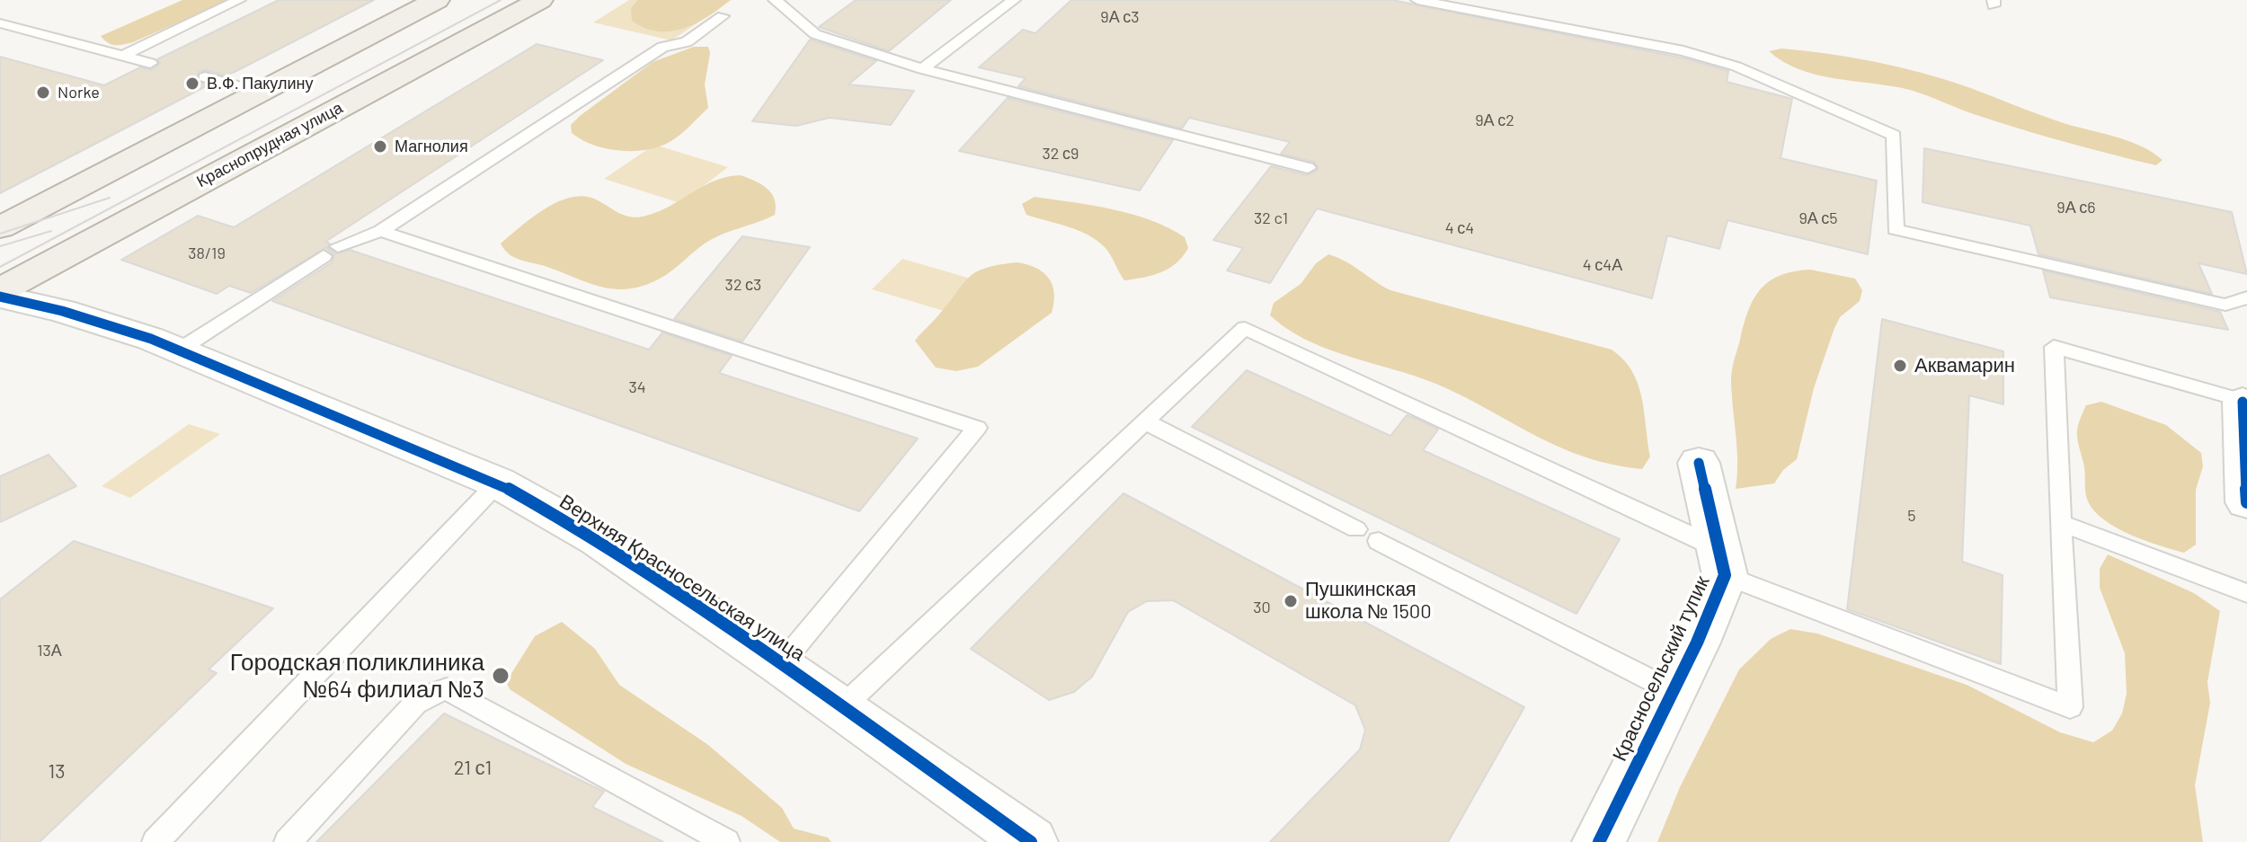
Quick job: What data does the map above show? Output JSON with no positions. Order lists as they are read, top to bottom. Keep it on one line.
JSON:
{"streets":{"main road":["Краснопрудная улица"],"street":["Верхняя Красносельская улица","Красносельский тупик"]},"places":["В.Ф. Пакулину","Norke","Магнолия","Аквамарин","Пушкинская школа № 1500","Городская поликлиника №64 филиал №3"],"house_numbers":["9А с3","9А с2","32 с9","9А с6","32 c1","9А с5","4 с4","38/19","4 с4А","32 с3","34","5","30","13А","21 с1","13"]}
